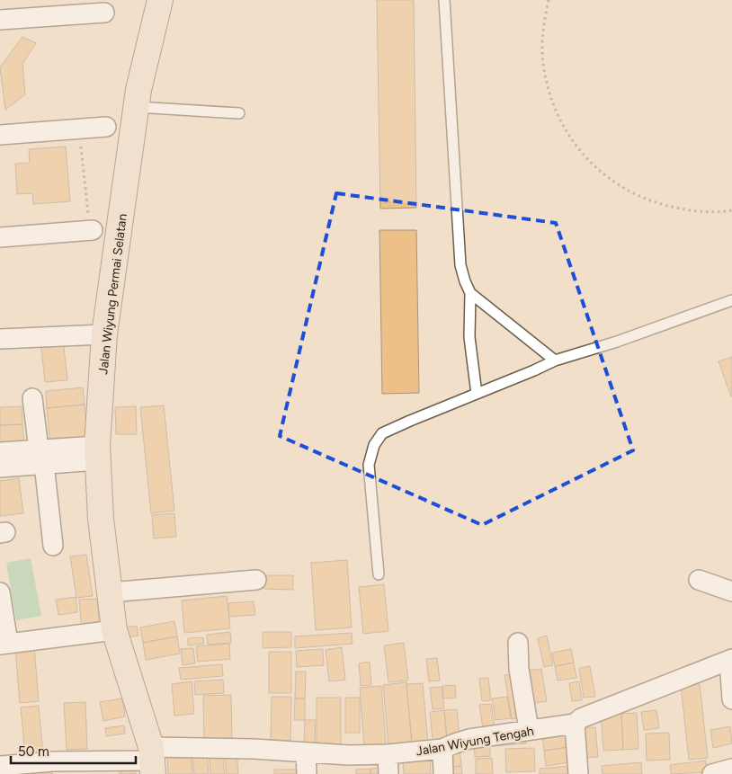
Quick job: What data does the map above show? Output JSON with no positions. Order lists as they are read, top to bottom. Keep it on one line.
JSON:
{"streets":{"street":["Jalan Wiyung Permai Selatan","Jalan Wiyung Tengah"]},"crossings":[["Jalan Wiyung Permai Selatan","Jalan Wiyung Tengah"]],"scale_bar":"50 m"}
